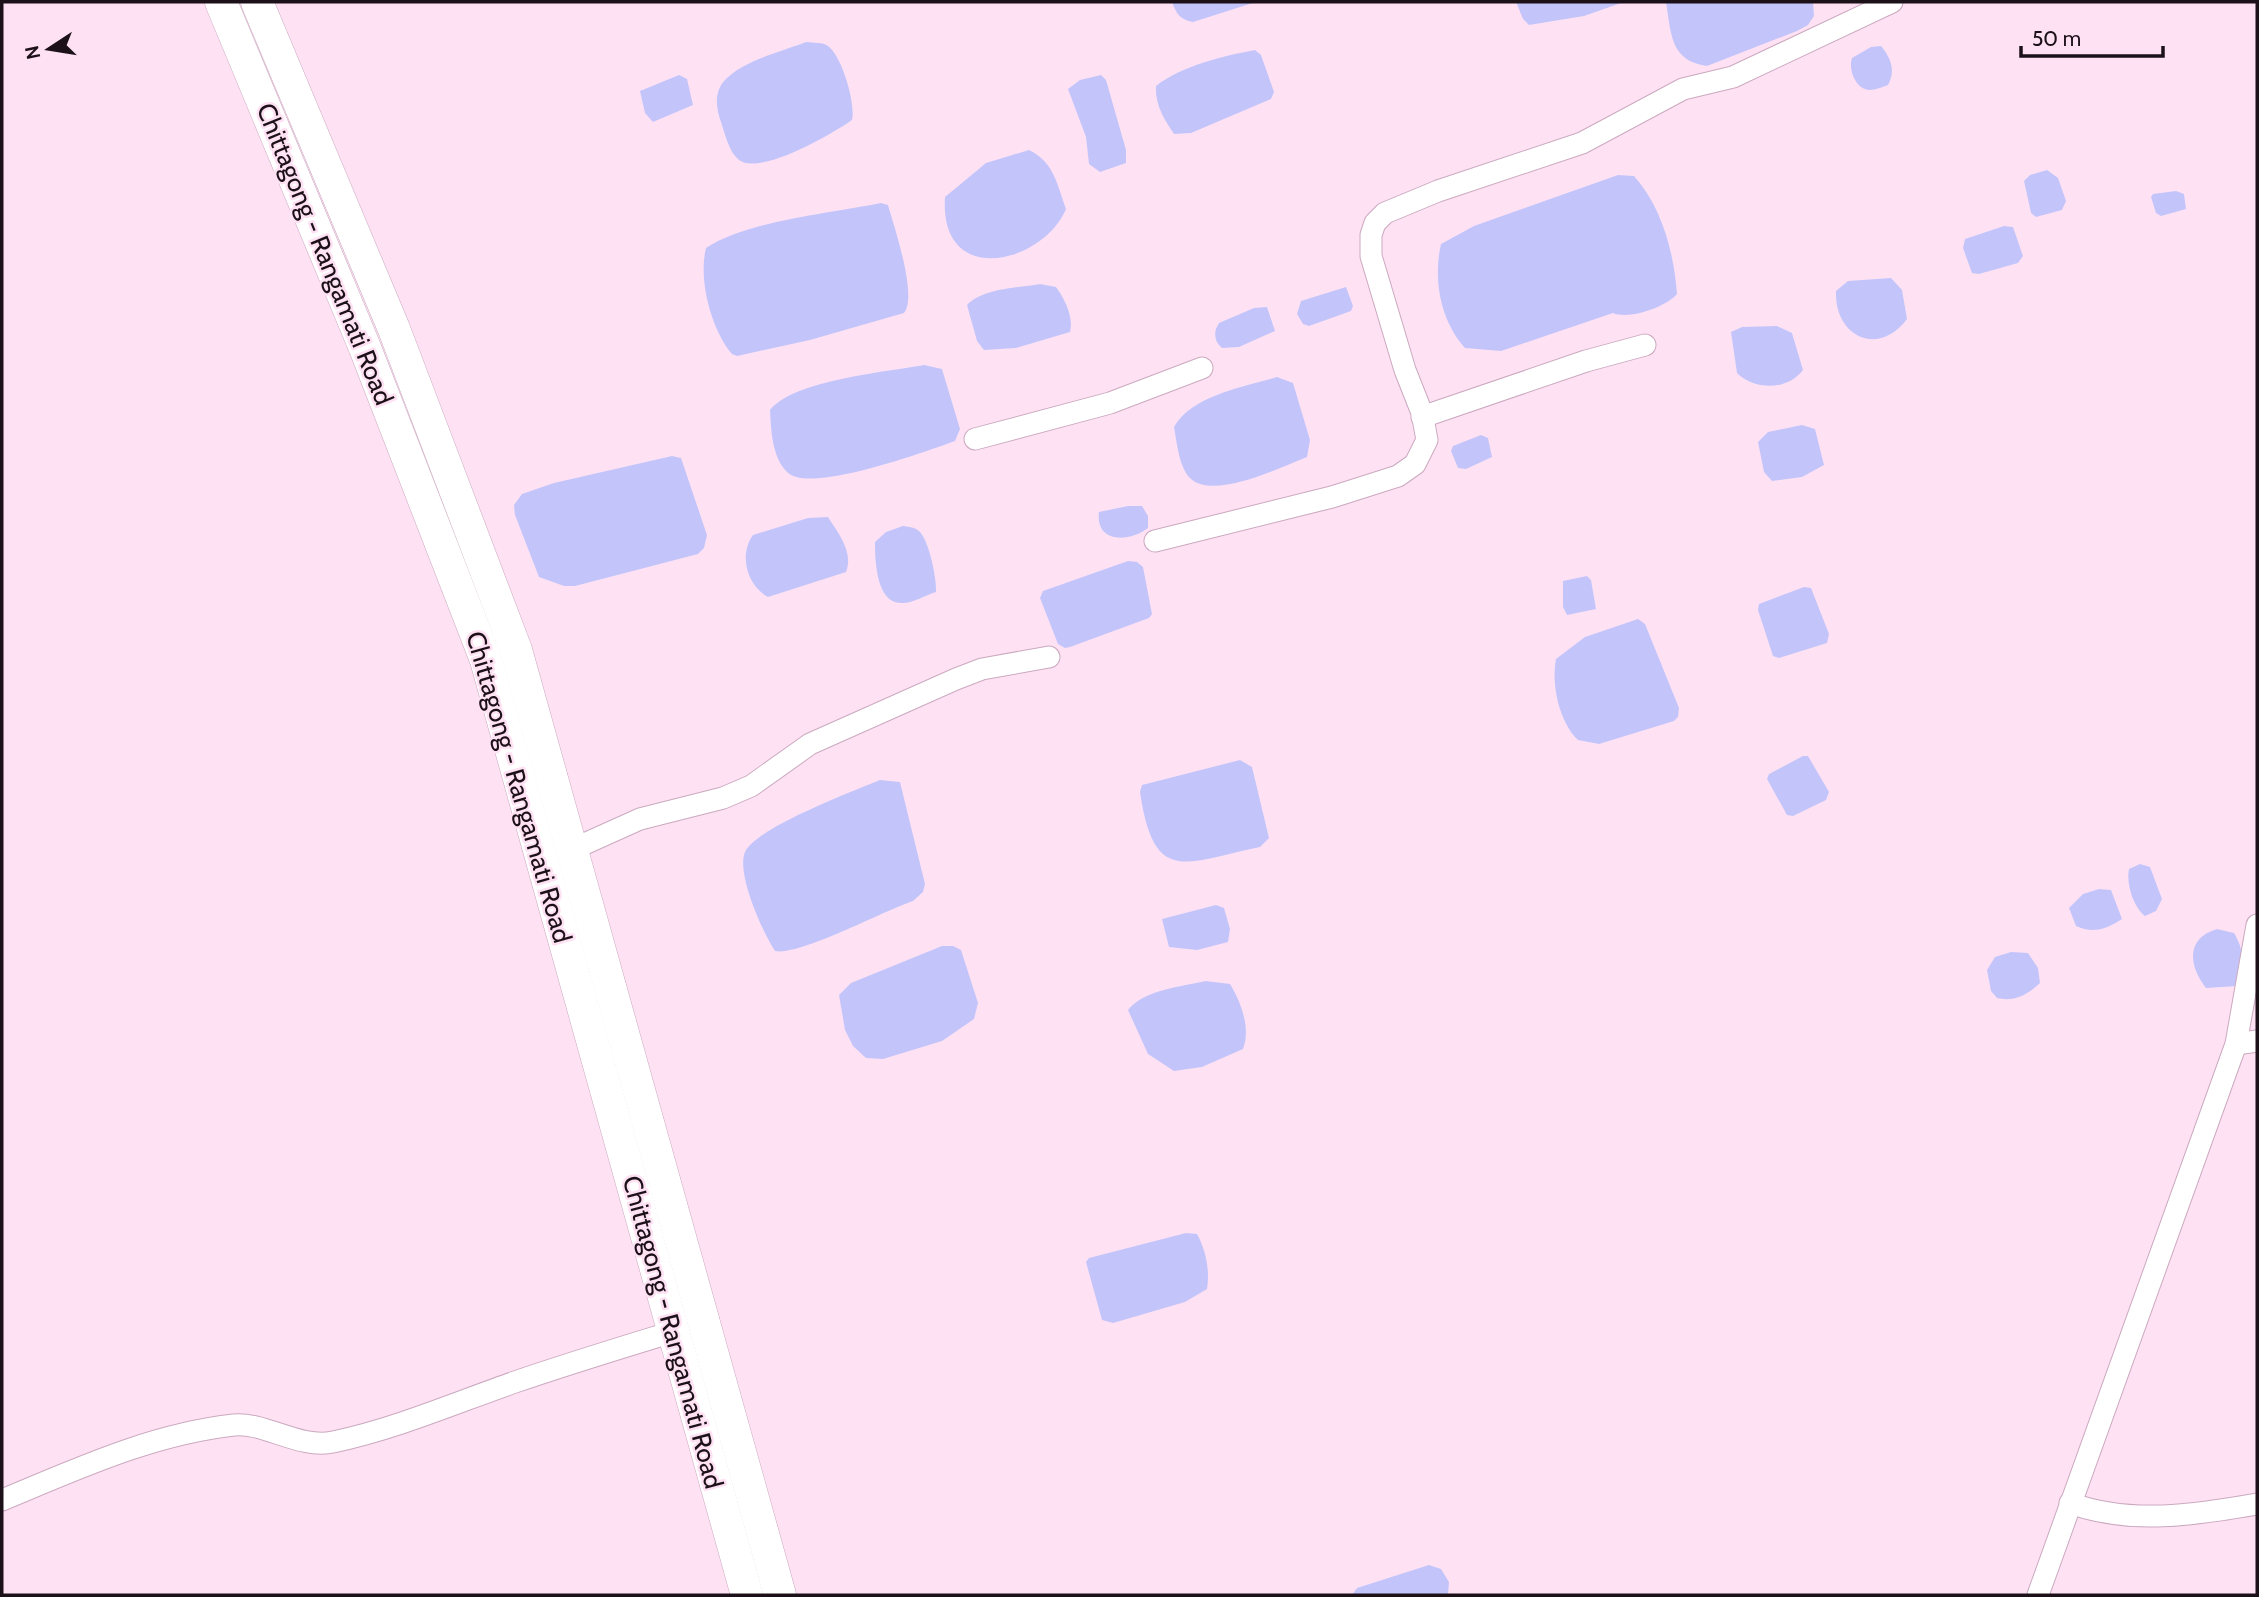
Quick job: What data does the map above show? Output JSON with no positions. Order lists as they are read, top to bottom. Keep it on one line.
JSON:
{"streets":{"highway":["Chittagong - Rangamati Road"]},"scale_bar":"50 m","north":"left"}
